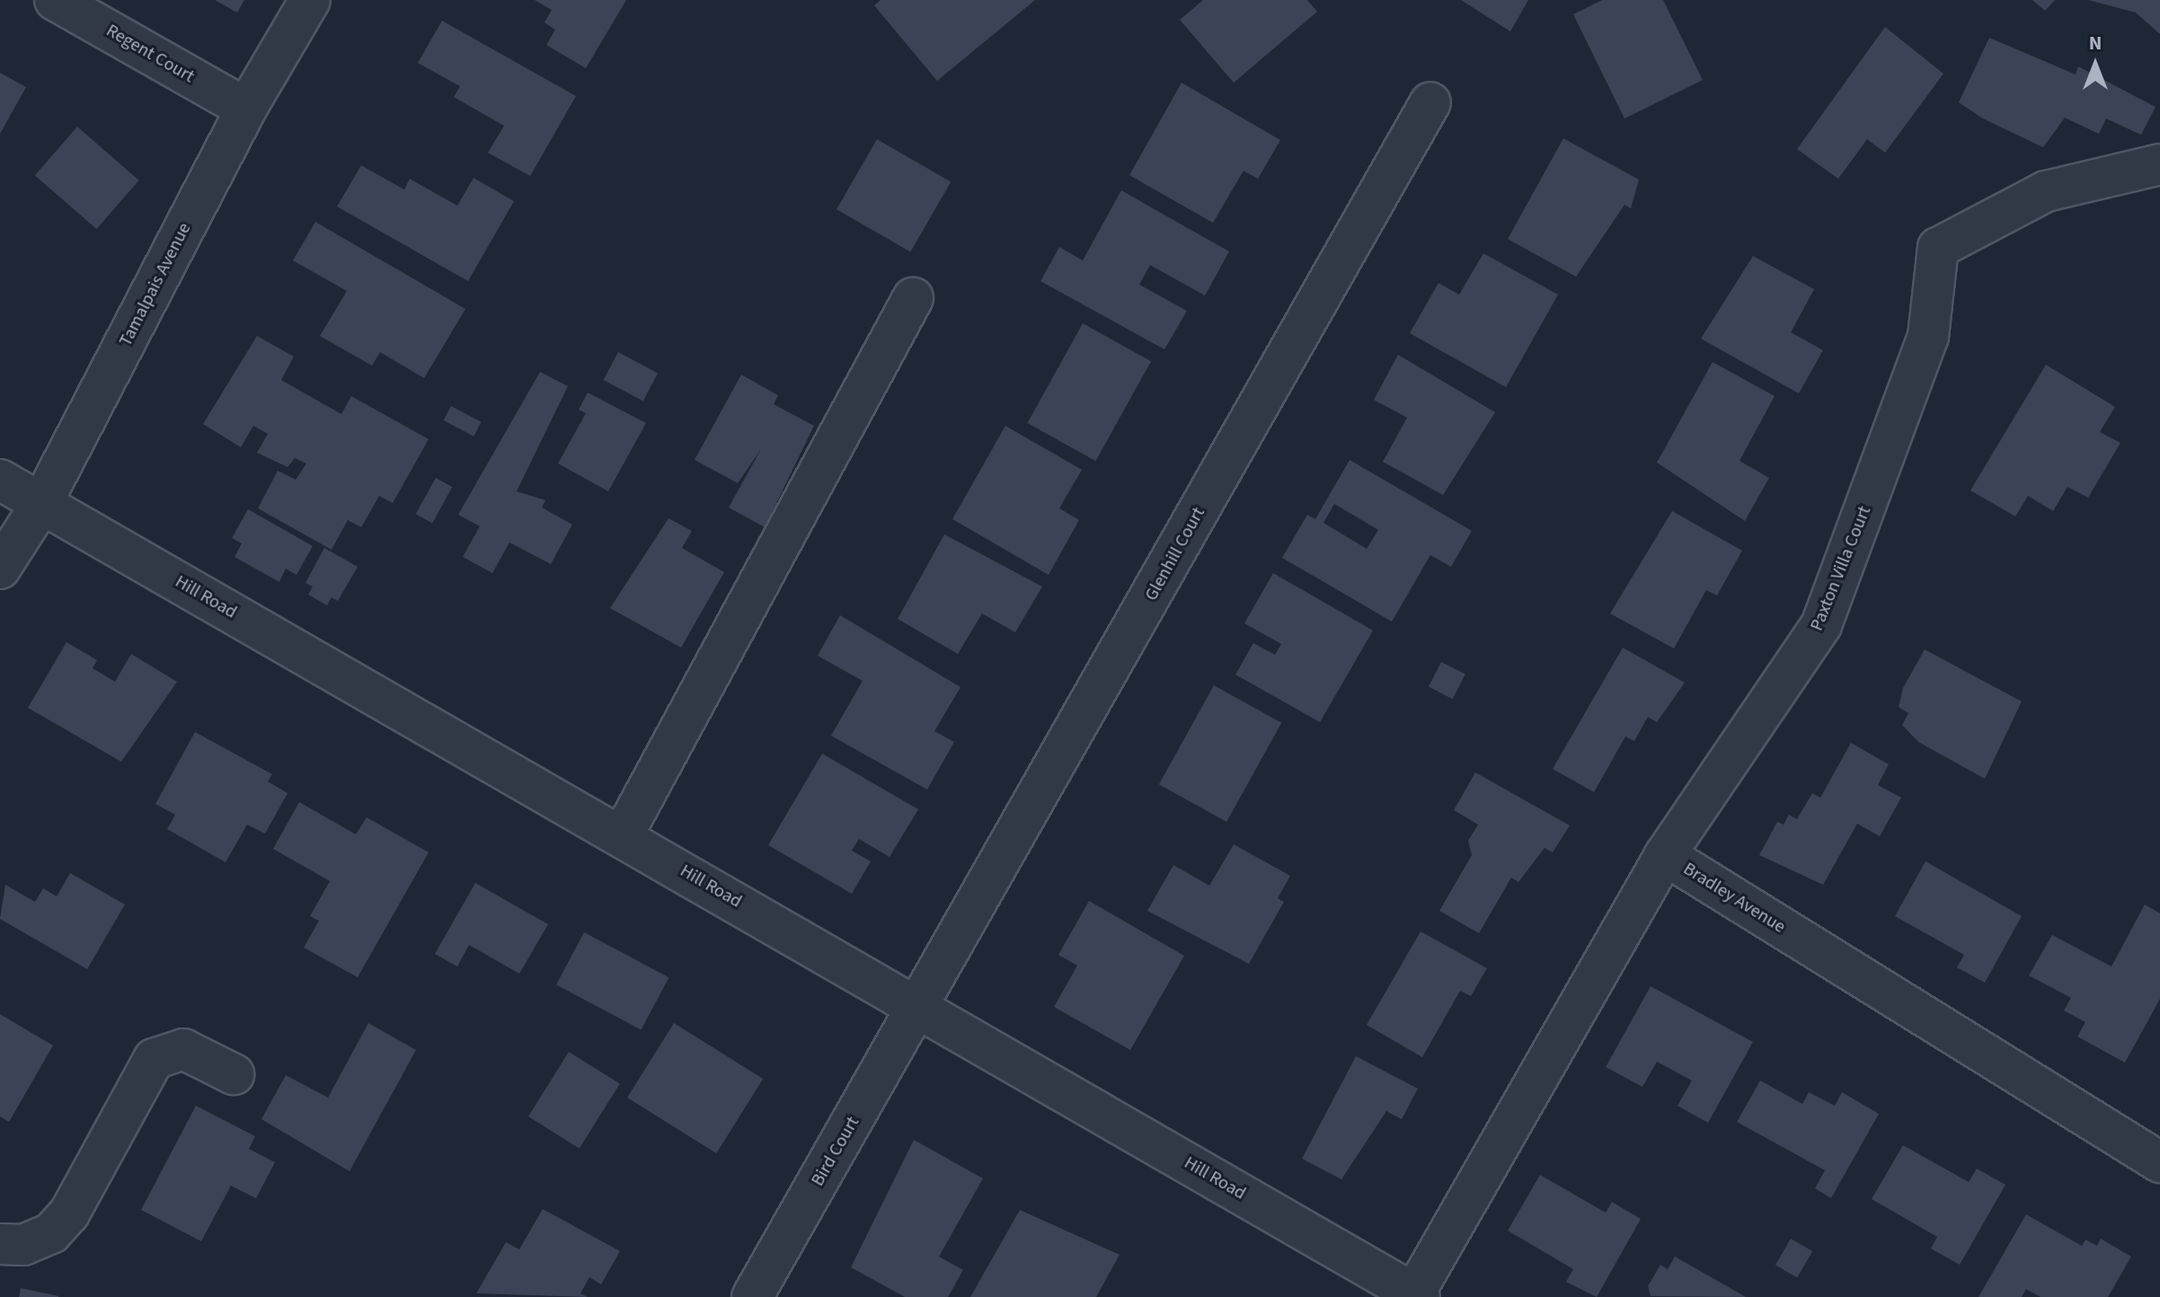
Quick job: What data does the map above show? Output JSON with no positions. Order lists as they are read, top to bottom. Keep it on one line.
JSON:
{"streets":{"street":["Regent Court","Tamalpais Avenue","Glenhill Court","Paxton Villa Court","Hill Road","Bradley Avenue","Bird Court"]},"crossings":[["Regent Court","Tamalpais Avenue"],["Tamalpais Avenue","Hill Road"],["Glenhill Court","Hill Road"],["Glenhill Court","Bird Court"],["Paxton Villa Court","Bradley Avenue"],["Hill Road","Bradley Avenue"],["Hill Road","Bird Court"]],"north":"top"}
